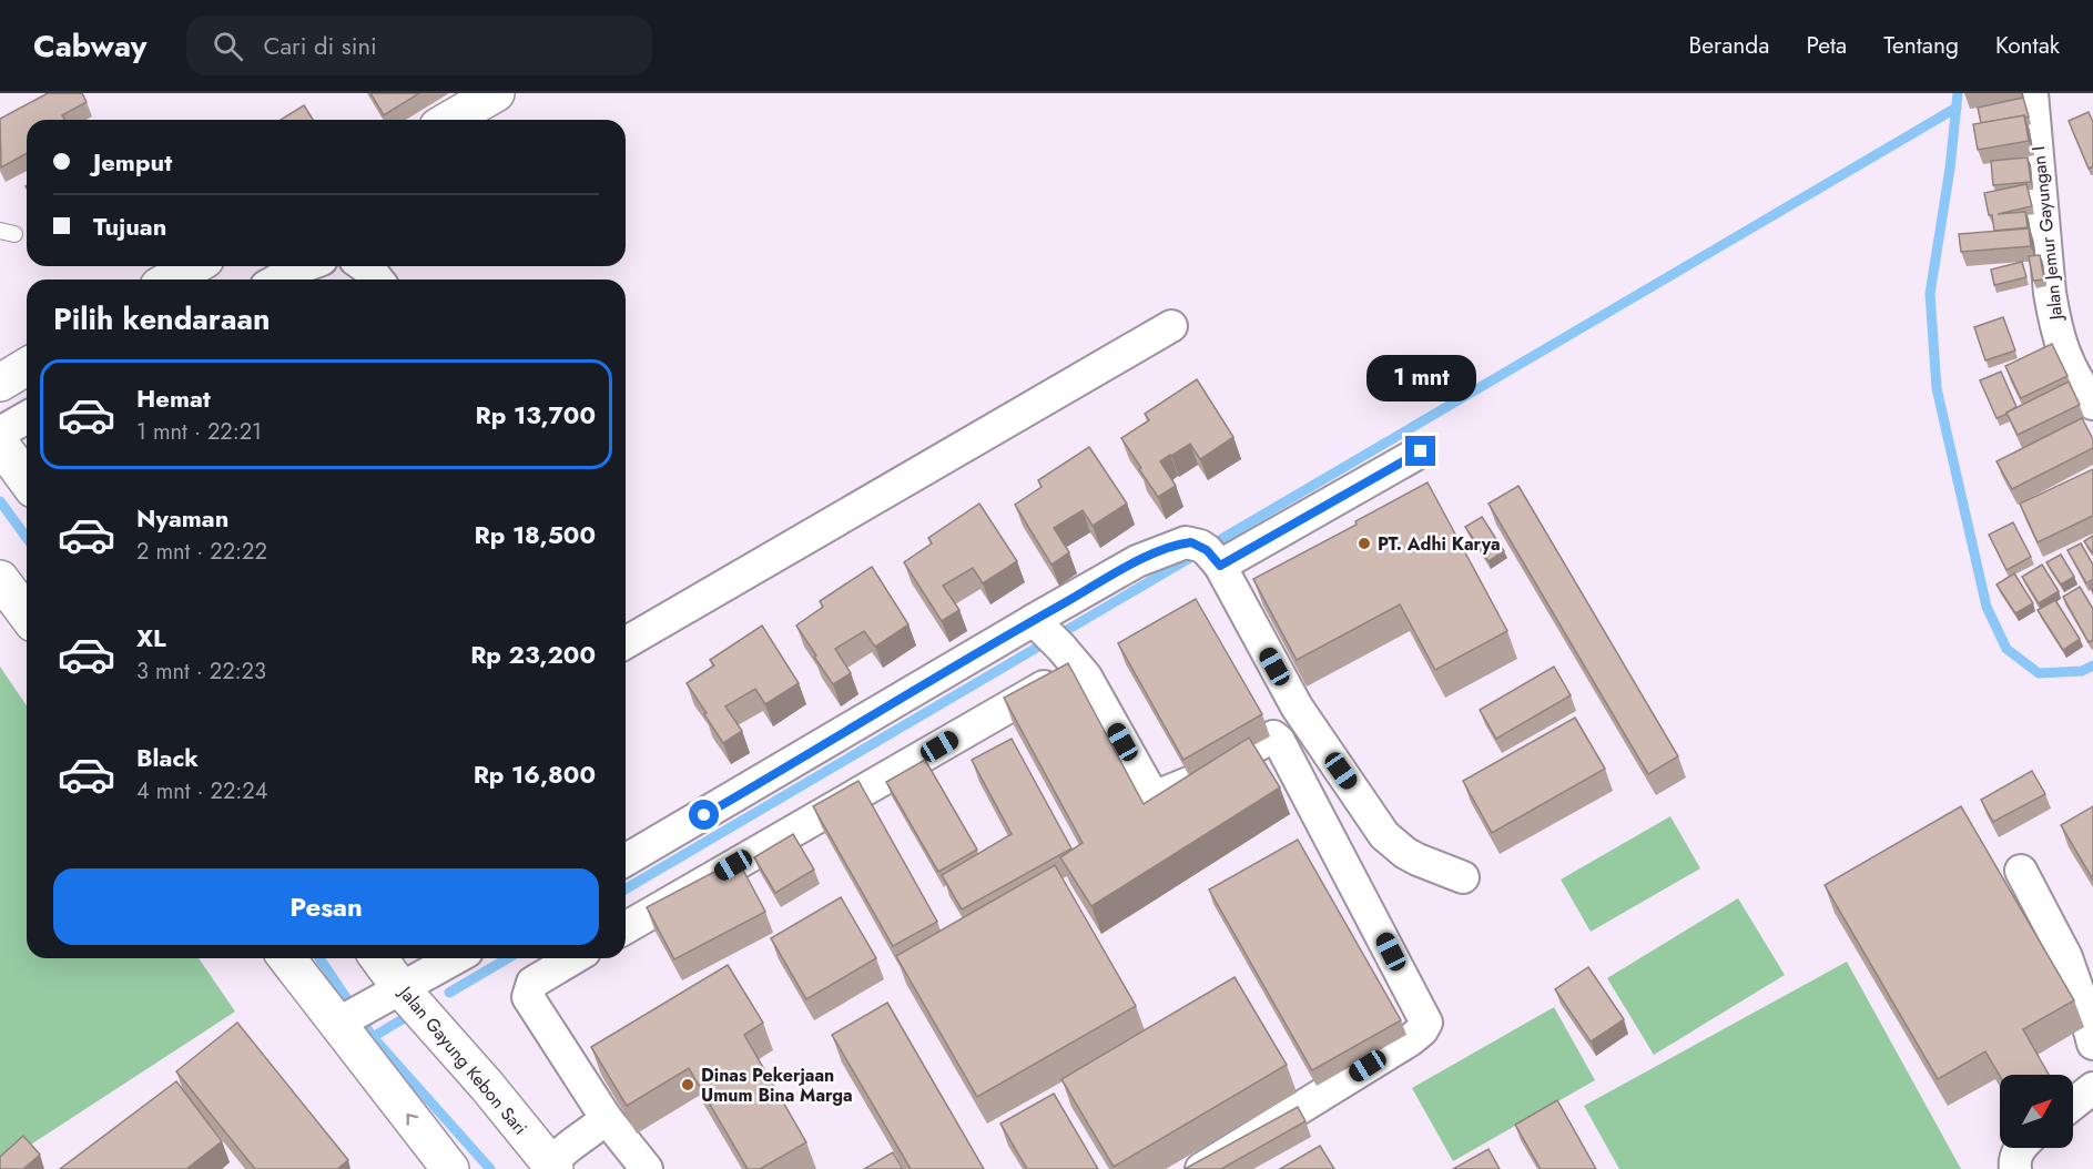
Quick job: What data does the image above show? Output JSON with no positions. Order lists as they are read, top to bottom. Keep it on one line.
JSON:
{"streets":{"main road":["Jalan Gayung Kebon Sari"],"street":["Jalan Jemur Gayungan I"]},"places":["PT. Adhi Karya","Dinas Pekerjaan Umum Bina Marga"],"north":"top right","page":{"header":"Cabway","search":"Cari di sini","nav":["Beranda","Peta","Tentang","Kontak"],"banner":["Jemput","Tujuan"],"heading":"Pilih kendaraan","bubble":"1 mnt","list":[{"name":"Hemat","note":"1 mnt · 22:21","value":"Rp 13,700"},{"name":"Nyaman","note":"2 mnt · 22:22","value":"Rp 18,500"},{"name":"XL","note":"3 mnt · 22:23","value":"Rp 23,200"},{"name":"Black","note":"4 mnt · 22:24","value":"Rp 16,800"}],"buttons":"Pesan"}}
